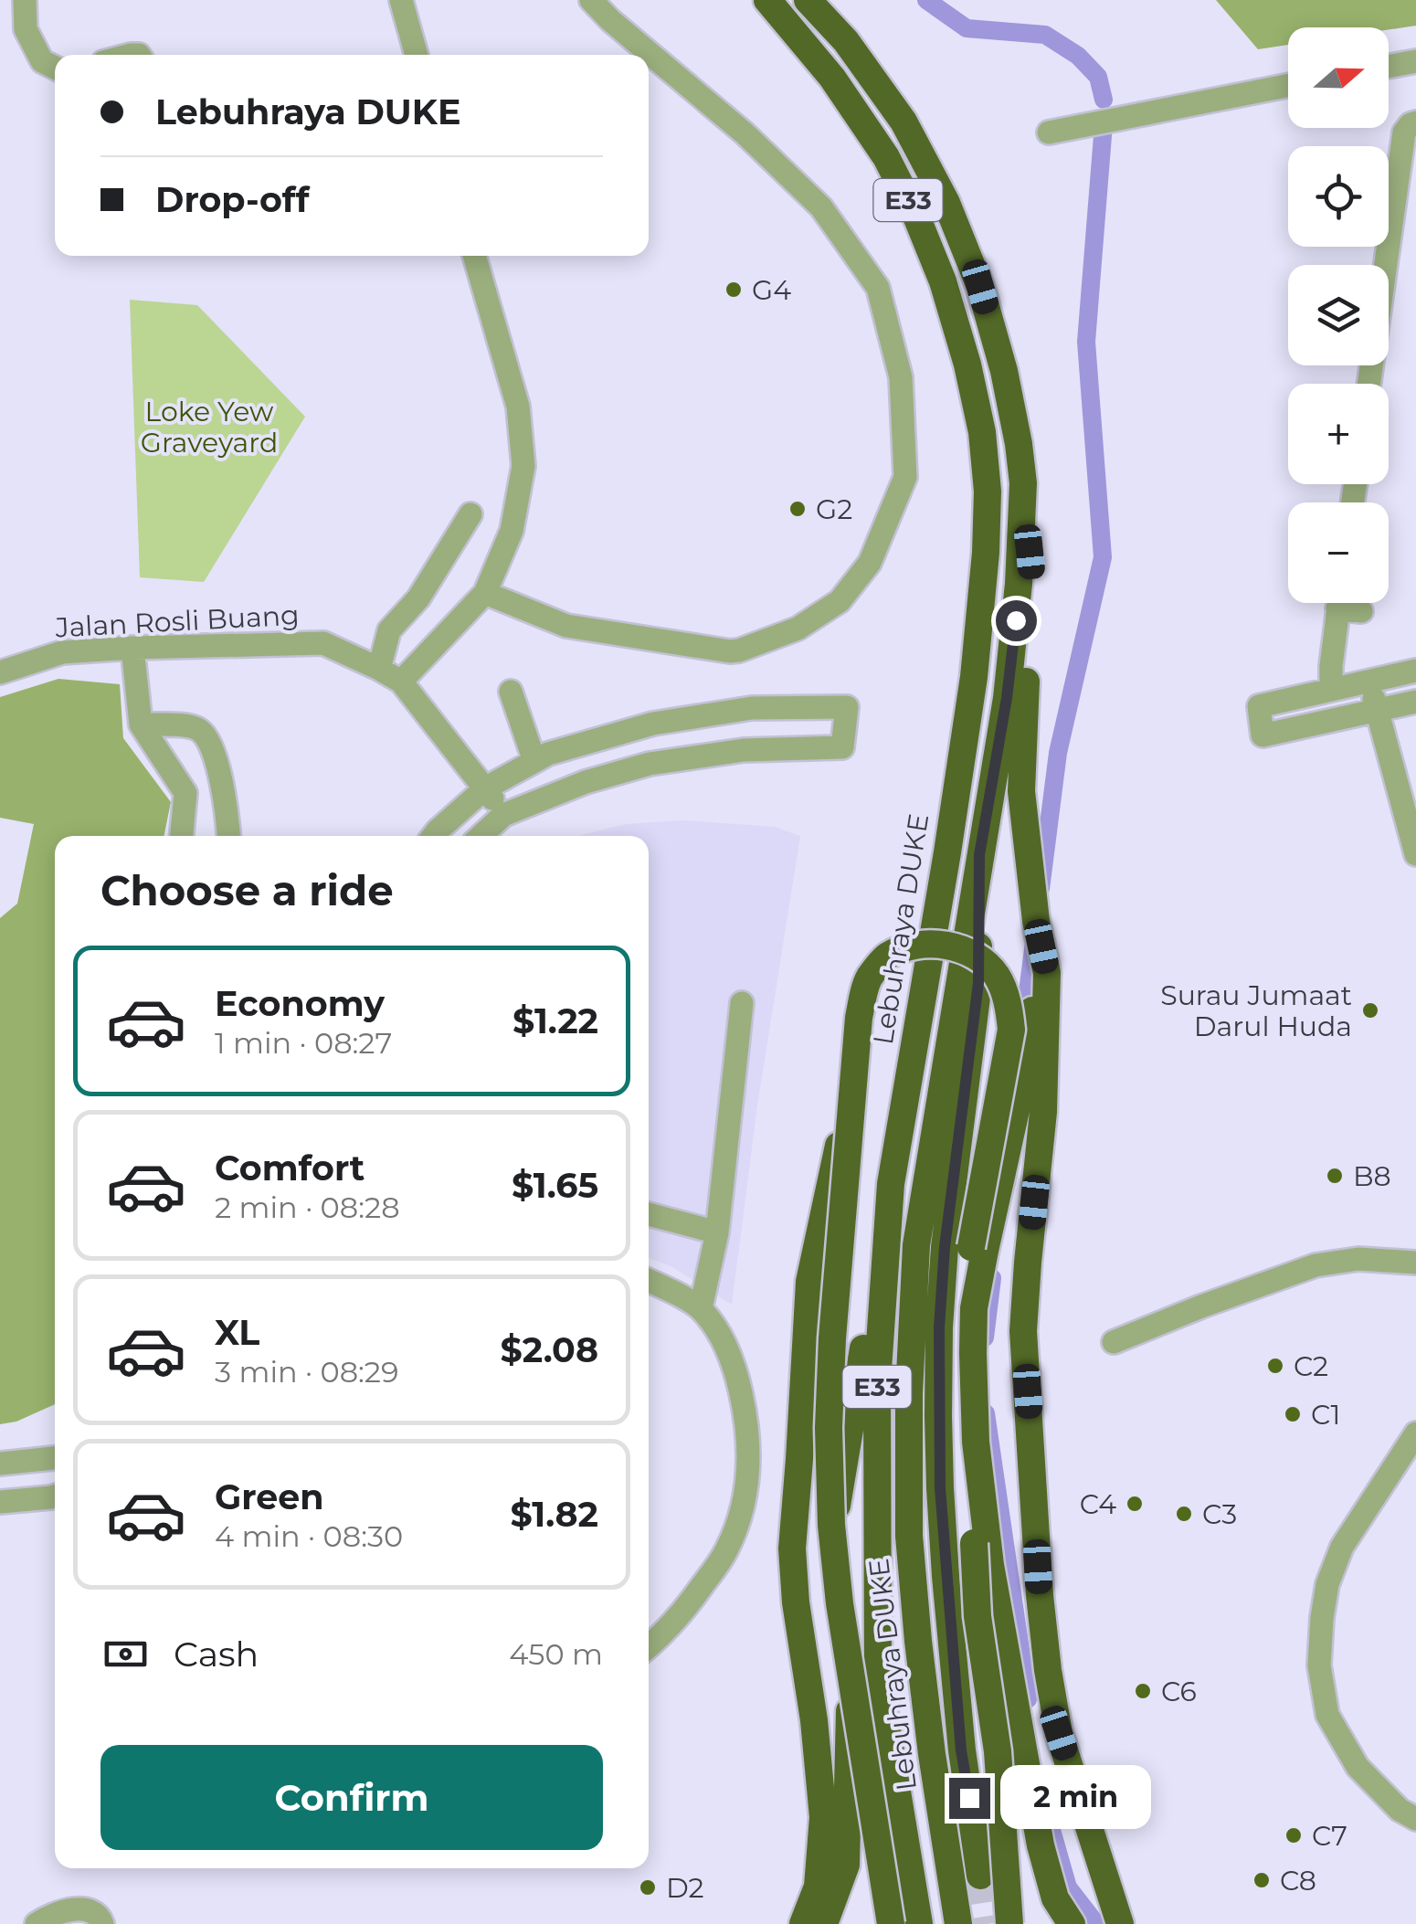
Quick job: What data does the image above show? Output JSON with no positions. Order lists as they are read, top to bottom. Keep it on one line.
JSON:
{"streets":{"highway":["E33","Lebuhraya DUKE"],"street":["Jalan Rosli Buang"]},"parks":["Loke Yew Graveyard"],"places":["G4","G2","Surau Jumaat Darul Huda","B8","C2","C1","C4","C3","C6","C7","C8","D2"],"north":"right","page":{"map_buttons":["+","−"],"banner":["Lebuhraya DUKE","Drop-off"],"heading":"Choose a ride","list":[{"name":"Economy","note":"1 min · 08:27","value":"$1.22"},{"name":"Comfort","note":"2 min · 08:28","value":"$1.65"},{"name":"XL","note":"3 min · 08:29","value":"$2.08"},{"name":"Green","note":"4 min · 08:30","value":"$1.82"}],"pay":["Cash","450 m"],"buttons":"Confirm","bubble":"2 min"}}
